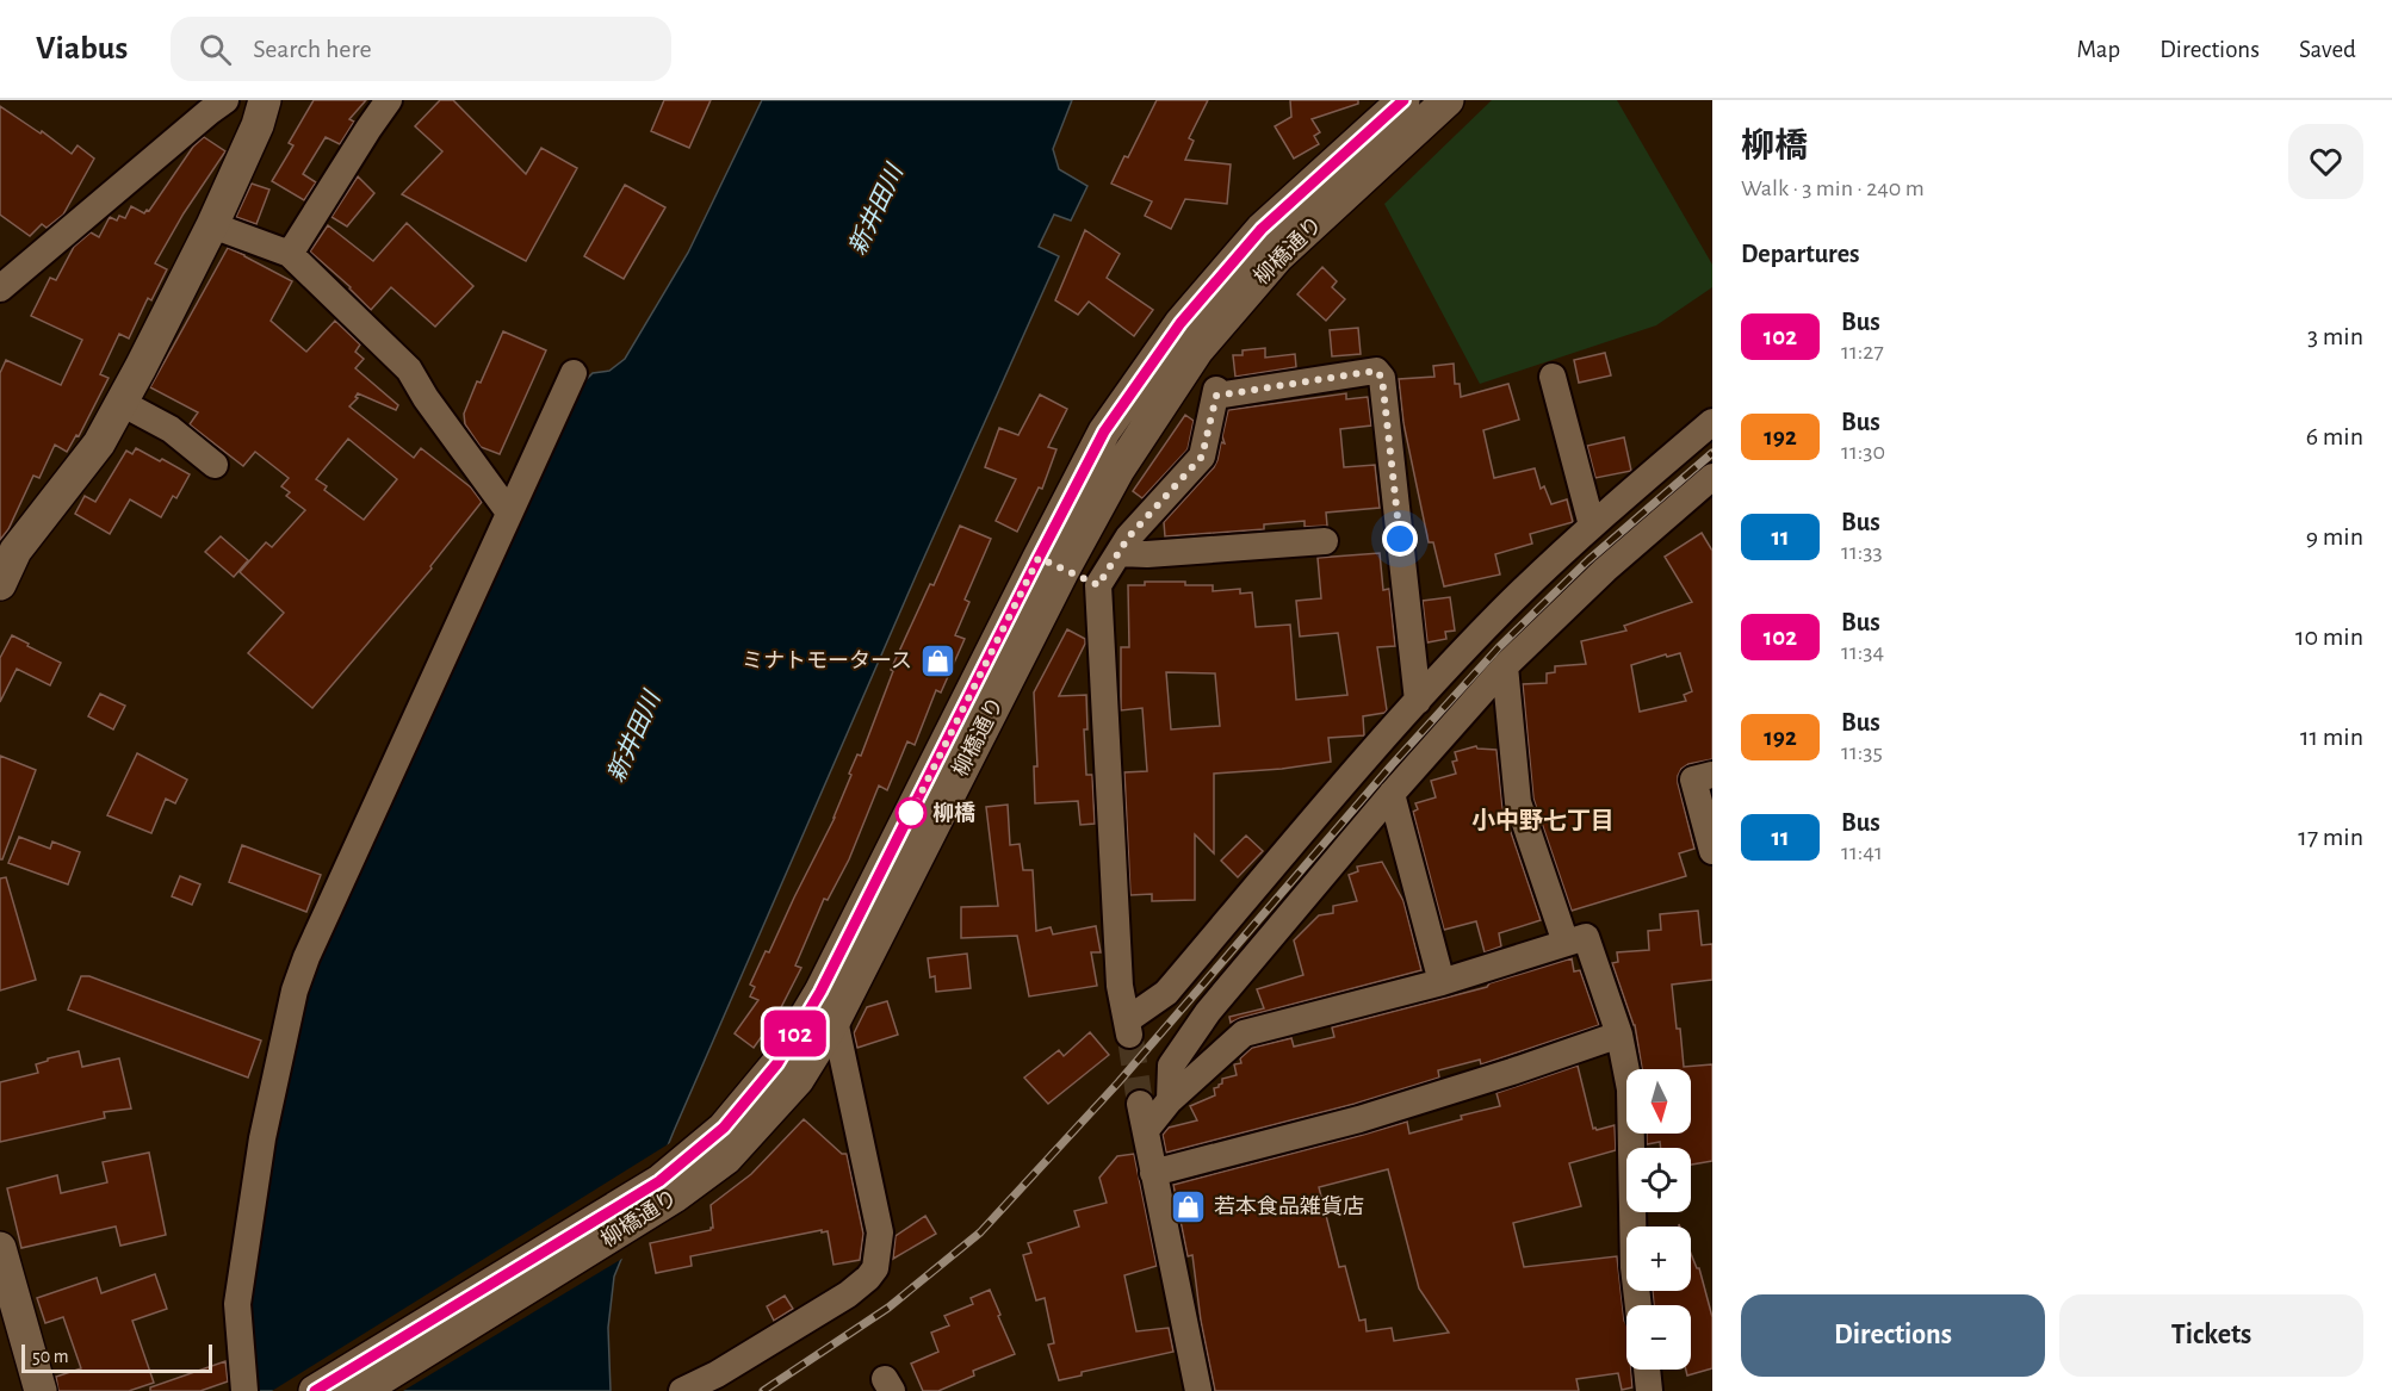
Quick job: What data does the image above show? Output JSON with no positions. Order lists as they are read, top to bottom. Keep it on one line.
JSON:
{"streets":{"street":["柳橋通り"]},"districts":["小中野七丁目"],"water":["新井田川"],"places":{"shop":["ミナトモータース","若本食品雑貨店"],"other":["柳橋"]},"lines":["bus line 102"],"scale_bar":"50 m","north":"bottom","page":{"header":"Viabus","search":"Search here","nav":["Map","Directions","Saved"],"on_map":"102","heading":[["柳橋","Walk · 3 min · 240 m"],"Departures"],"list":[{"mark":"102","name":"Bus","note":"11:27","value":"3 min"},{"mark":"192","name":"Bus","note":"11:30","value":"6 min"},{"mark":"11","name":"Bus","note":"11:33","value":"9 min"},{"mark":"102","name":"Bus","note":"11:34","value":"10 min"},{"mark":"192","name":"Bus","note":"11:35","value":"11 min"},{"mark":"11","name":"Bus","note":"11:41","value":"17 min"}],"map_buttons":["+","−"],"buttons":["Directions","Tickets"],"scale":"50 m"}}
